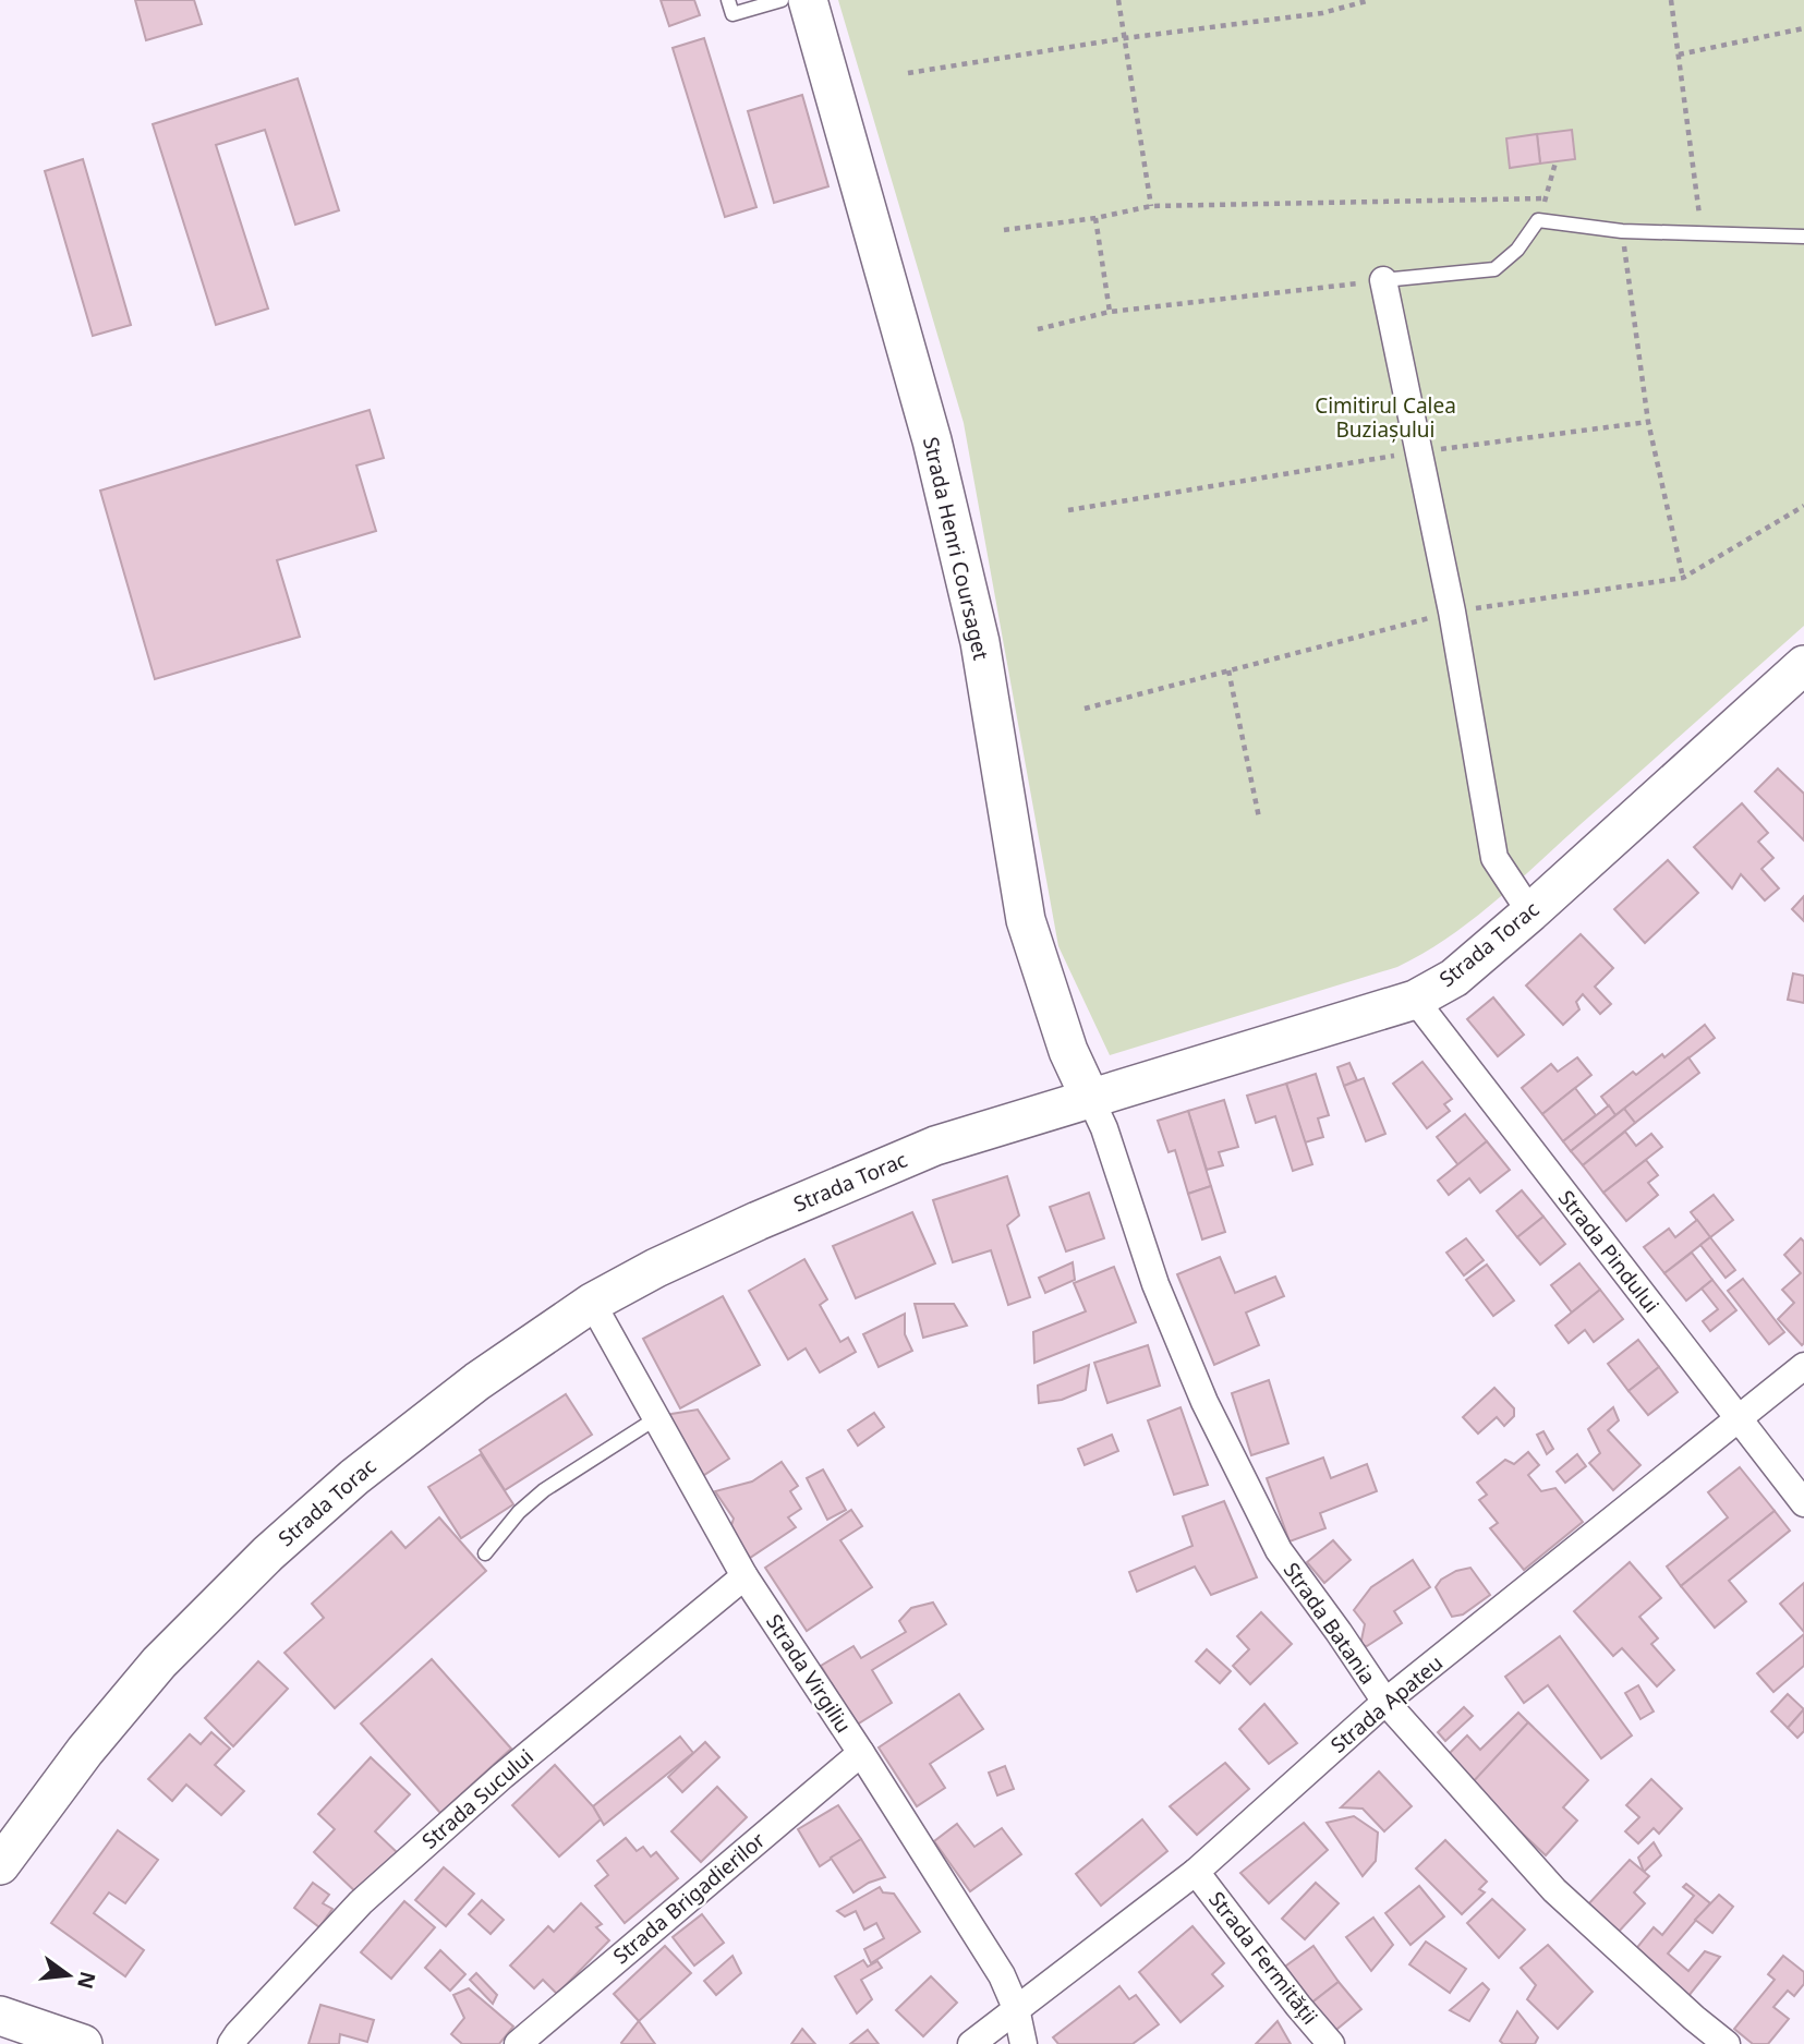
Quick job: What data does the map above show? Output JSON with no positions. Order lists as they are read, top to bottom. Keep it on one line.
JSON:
{"streets":{"street":["Strada Henri Coursaget","Strada Torac","Strada Pindului","Strada Batania","Strada Virgiliu","Strada Apateu","Strada Sucului","Strada Brigadierilor","Strada Fermității"]},"crossings":[["Strada Henri Coursaget","Strada Torac"],["Strada Henri Coursaget","Strada Batania"],["Strada Torac","Strada Pindului"],["Strada Torac","Strada Batania"],["Strada Torac","Strada Virgiliu"],["Strada Pindului","Strada Apateu"],["Strada Batania","Strada Apateu"],["Strada Virgiliu","Strada Apateu"],["Strada Virgiliu","Strada Sucului"],["Strada Virgiliu","Strada Brigadierilor"],["Strada Apateu","Strada Fermității"]],"parks":["Cimitirul Calea Buziașului"],"north":"right"}
